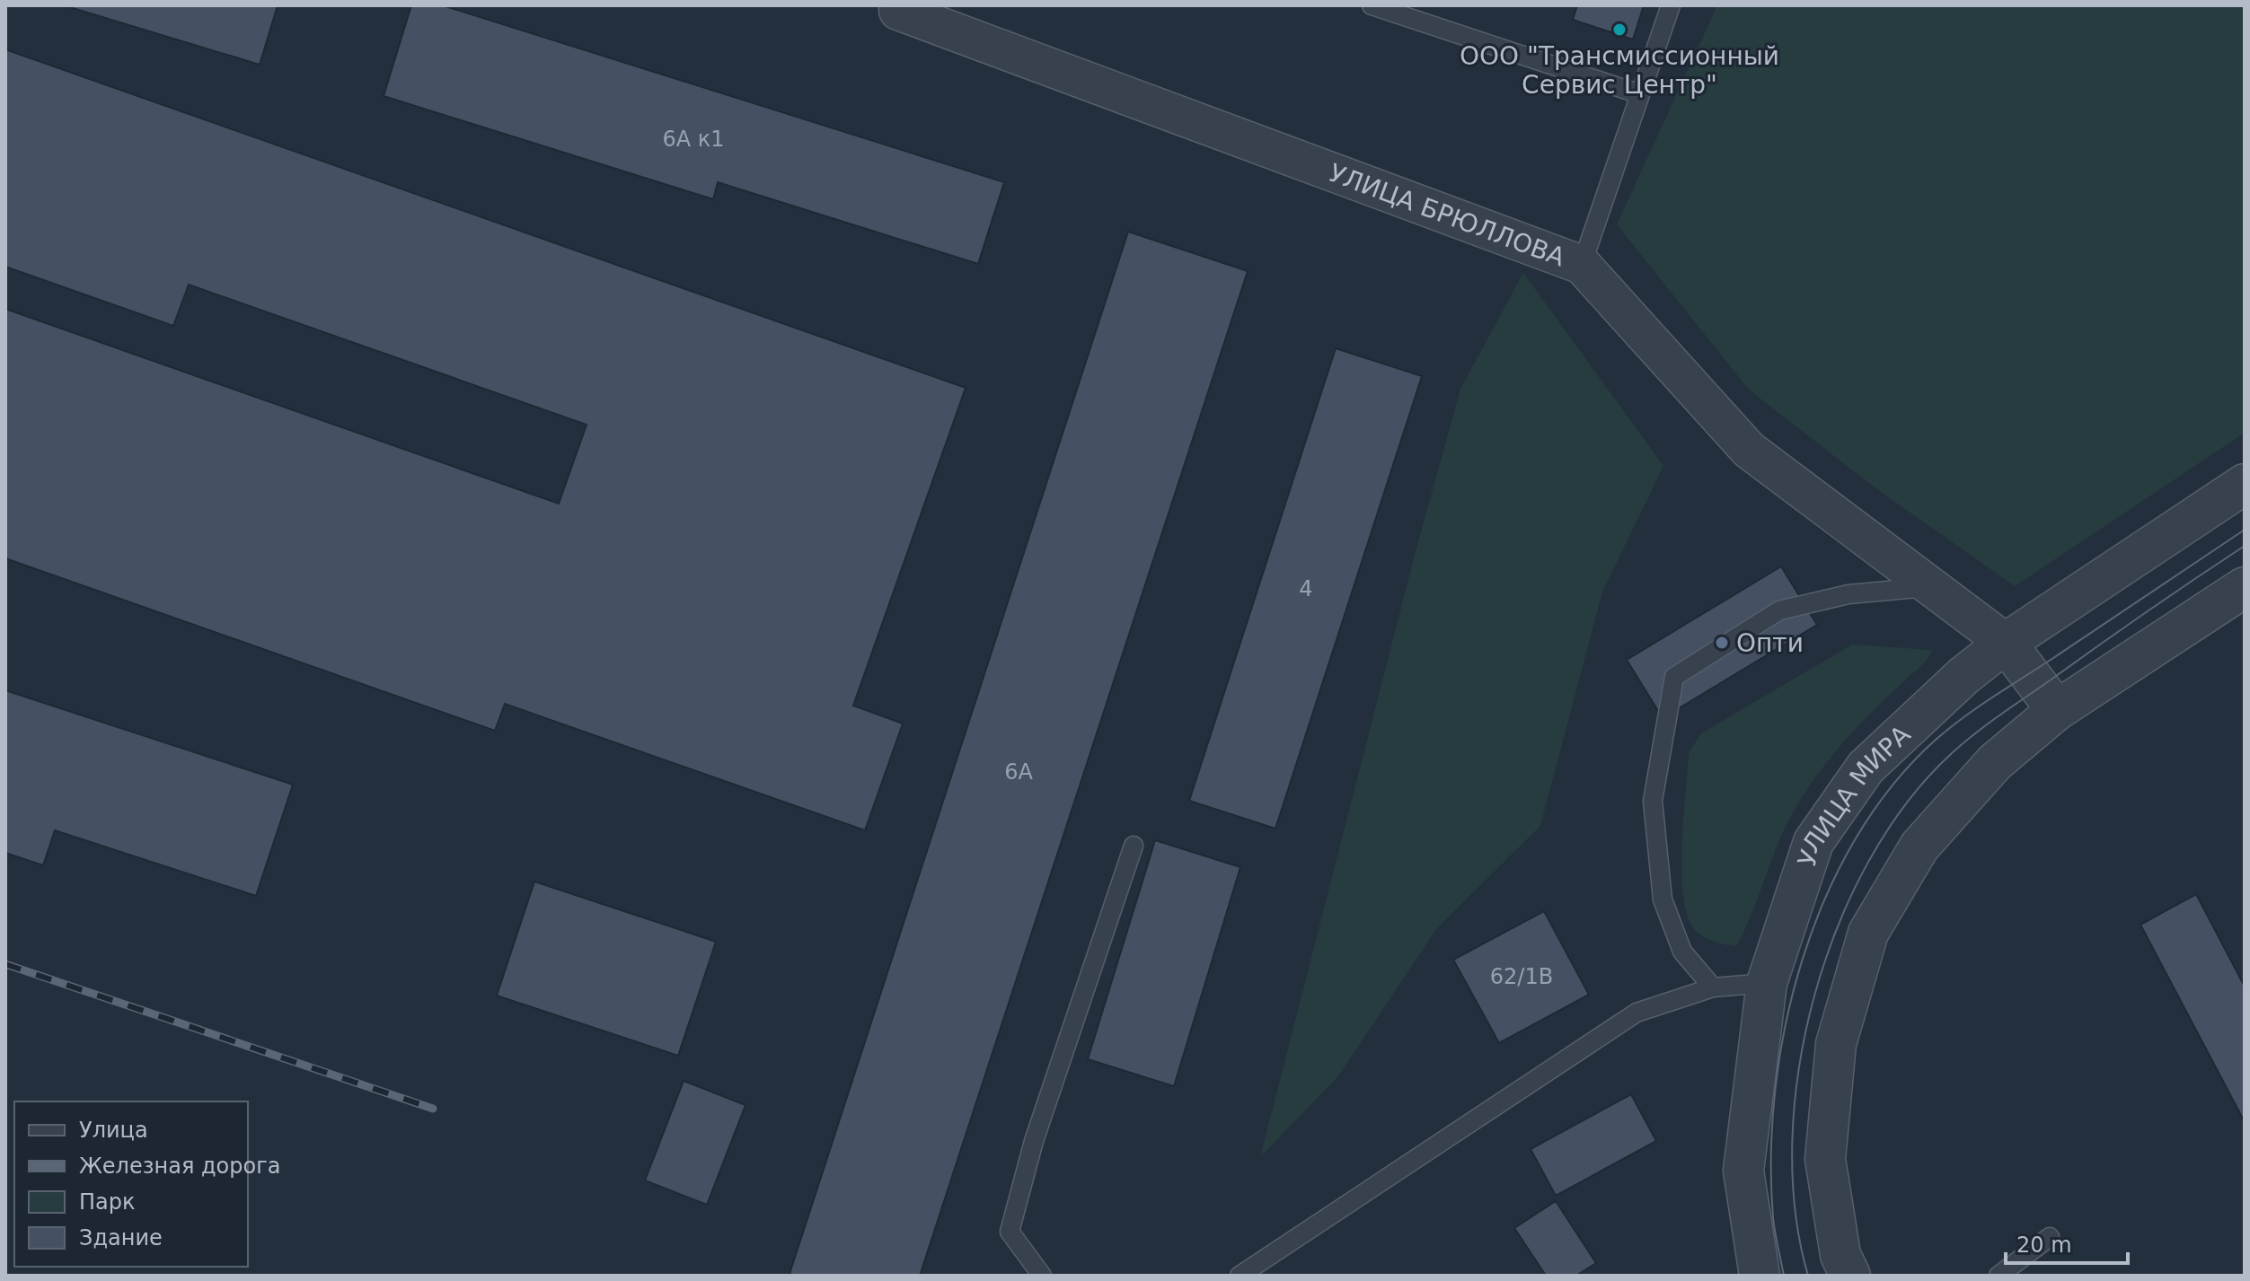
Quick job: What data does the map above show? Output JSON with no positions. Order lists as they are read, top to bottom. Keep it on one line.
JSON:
{"streets":{"street":["УЛИЦА БРЮЛЛОВА","УЛИЦА МИРА"]},"crossings":[["УЛИЦА БРЮЛЛОВА","УЛИЦА МИРА"]],"places":["ООО \"Трансмиссионный Сервис Центр\"","Опти"],"house_numbers":["6А к1","4","6А","62/1В"],"legend":["Улица","Железная дорога","Парк","Здание"],"scale_bar":"20 m"}
